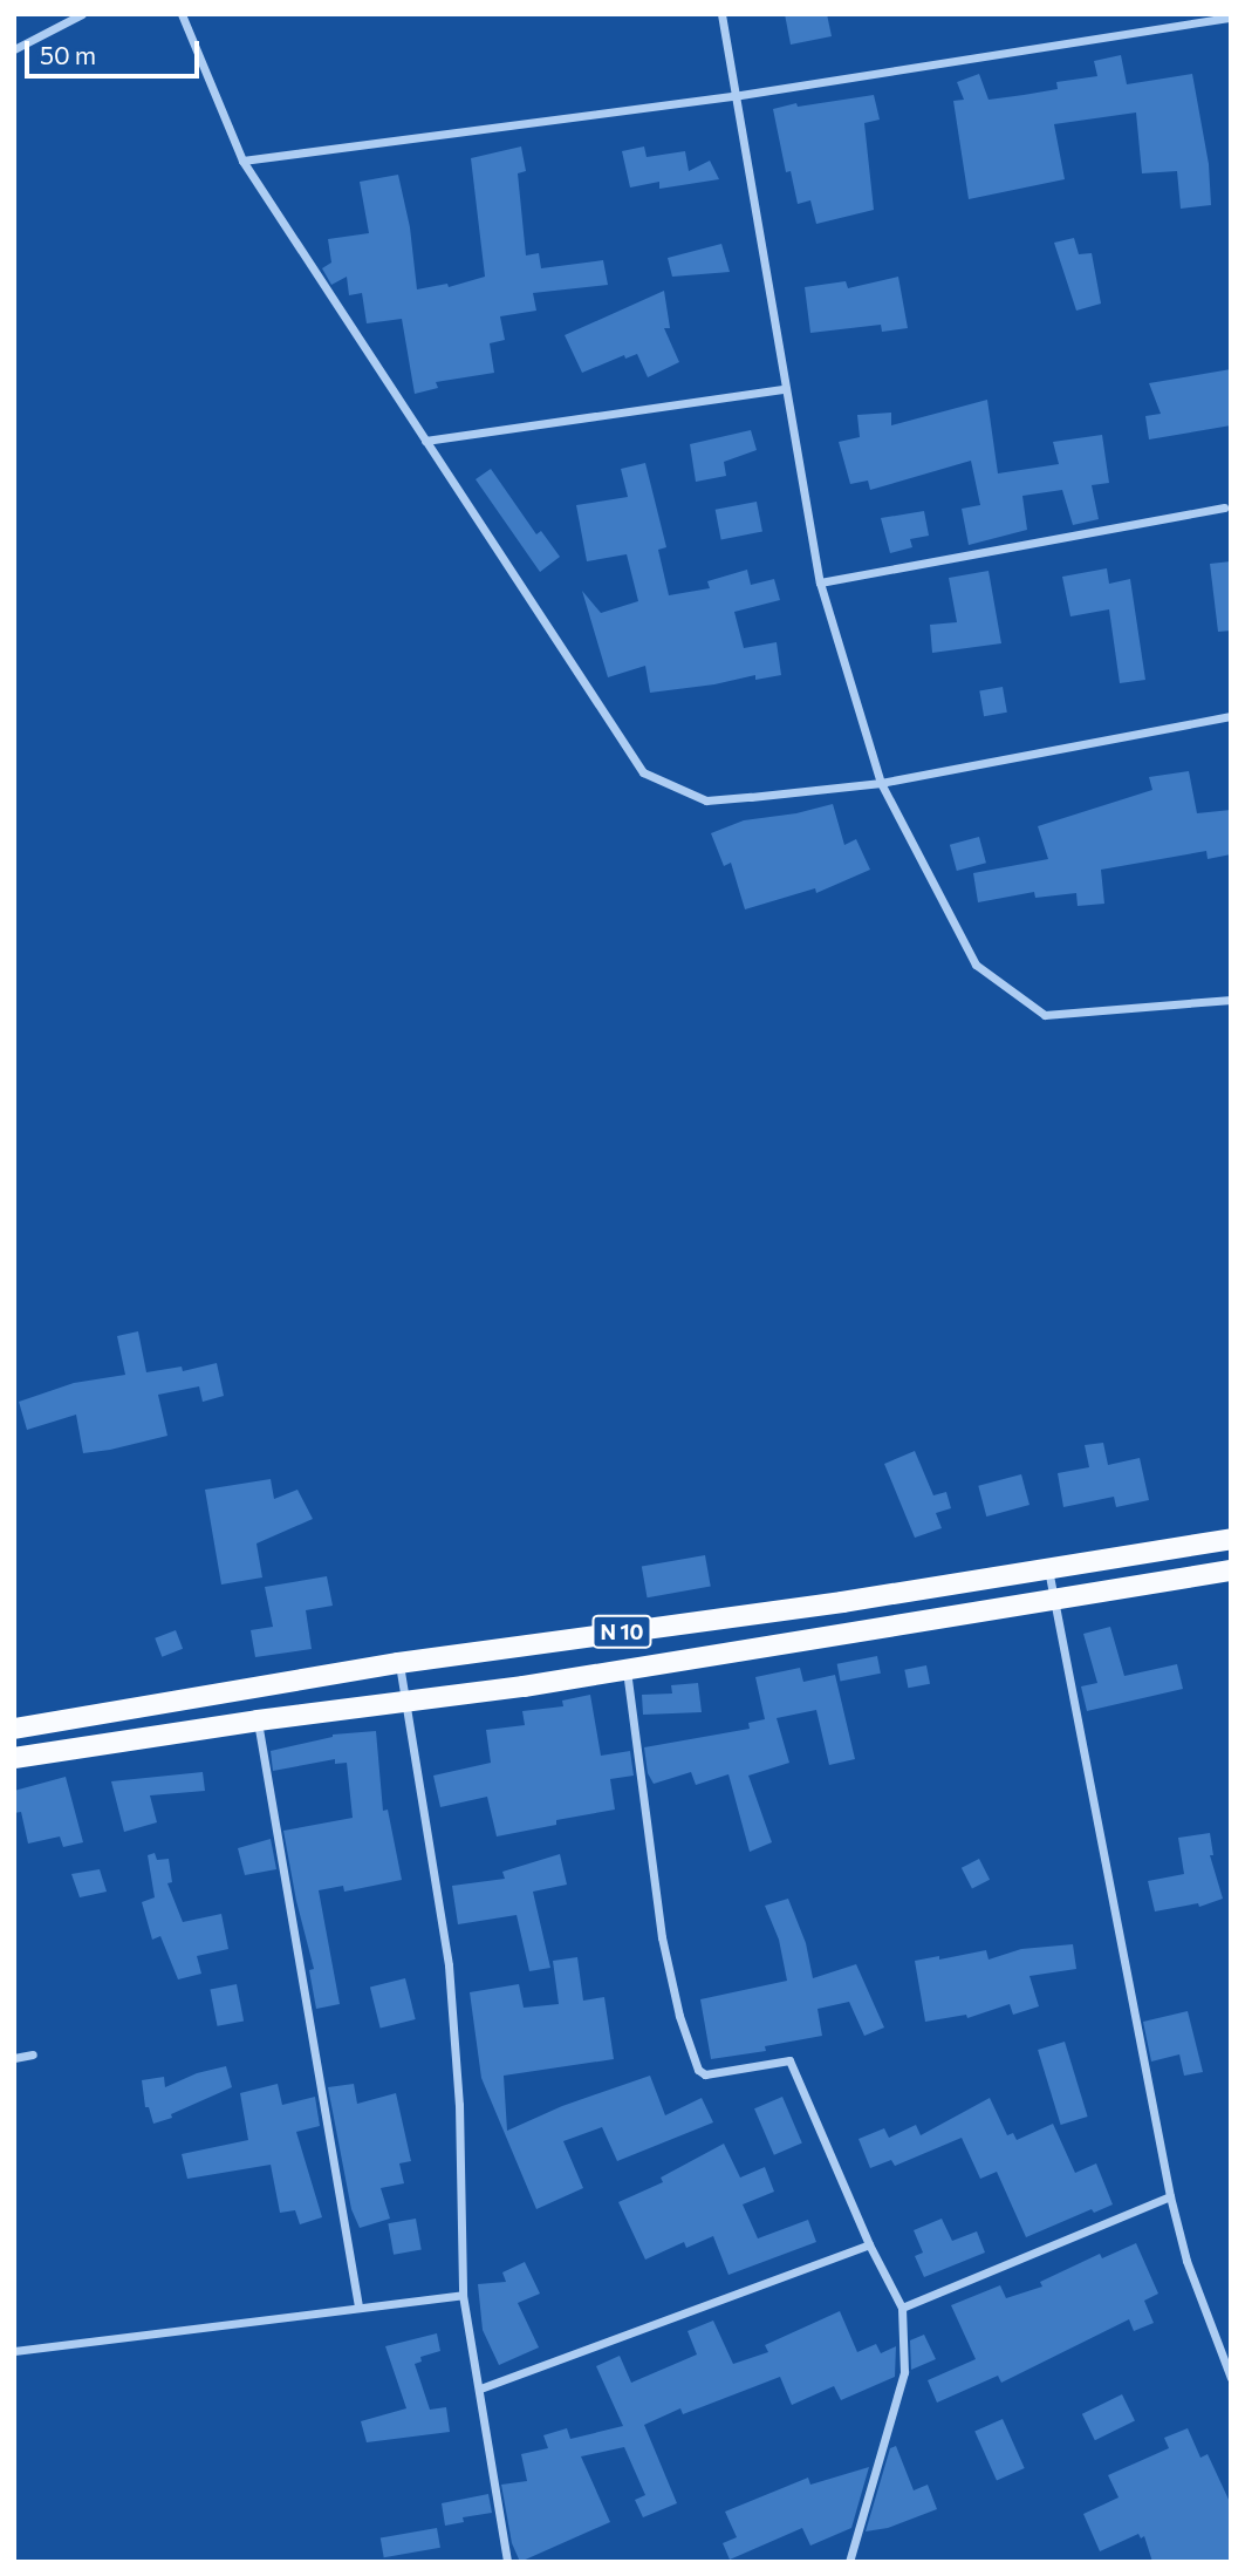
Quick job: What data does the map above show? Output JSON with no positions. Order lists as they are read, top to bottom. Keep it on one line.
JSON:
{"streets":{"main road":["N 10"]},"scale_bar":"50 m"}
